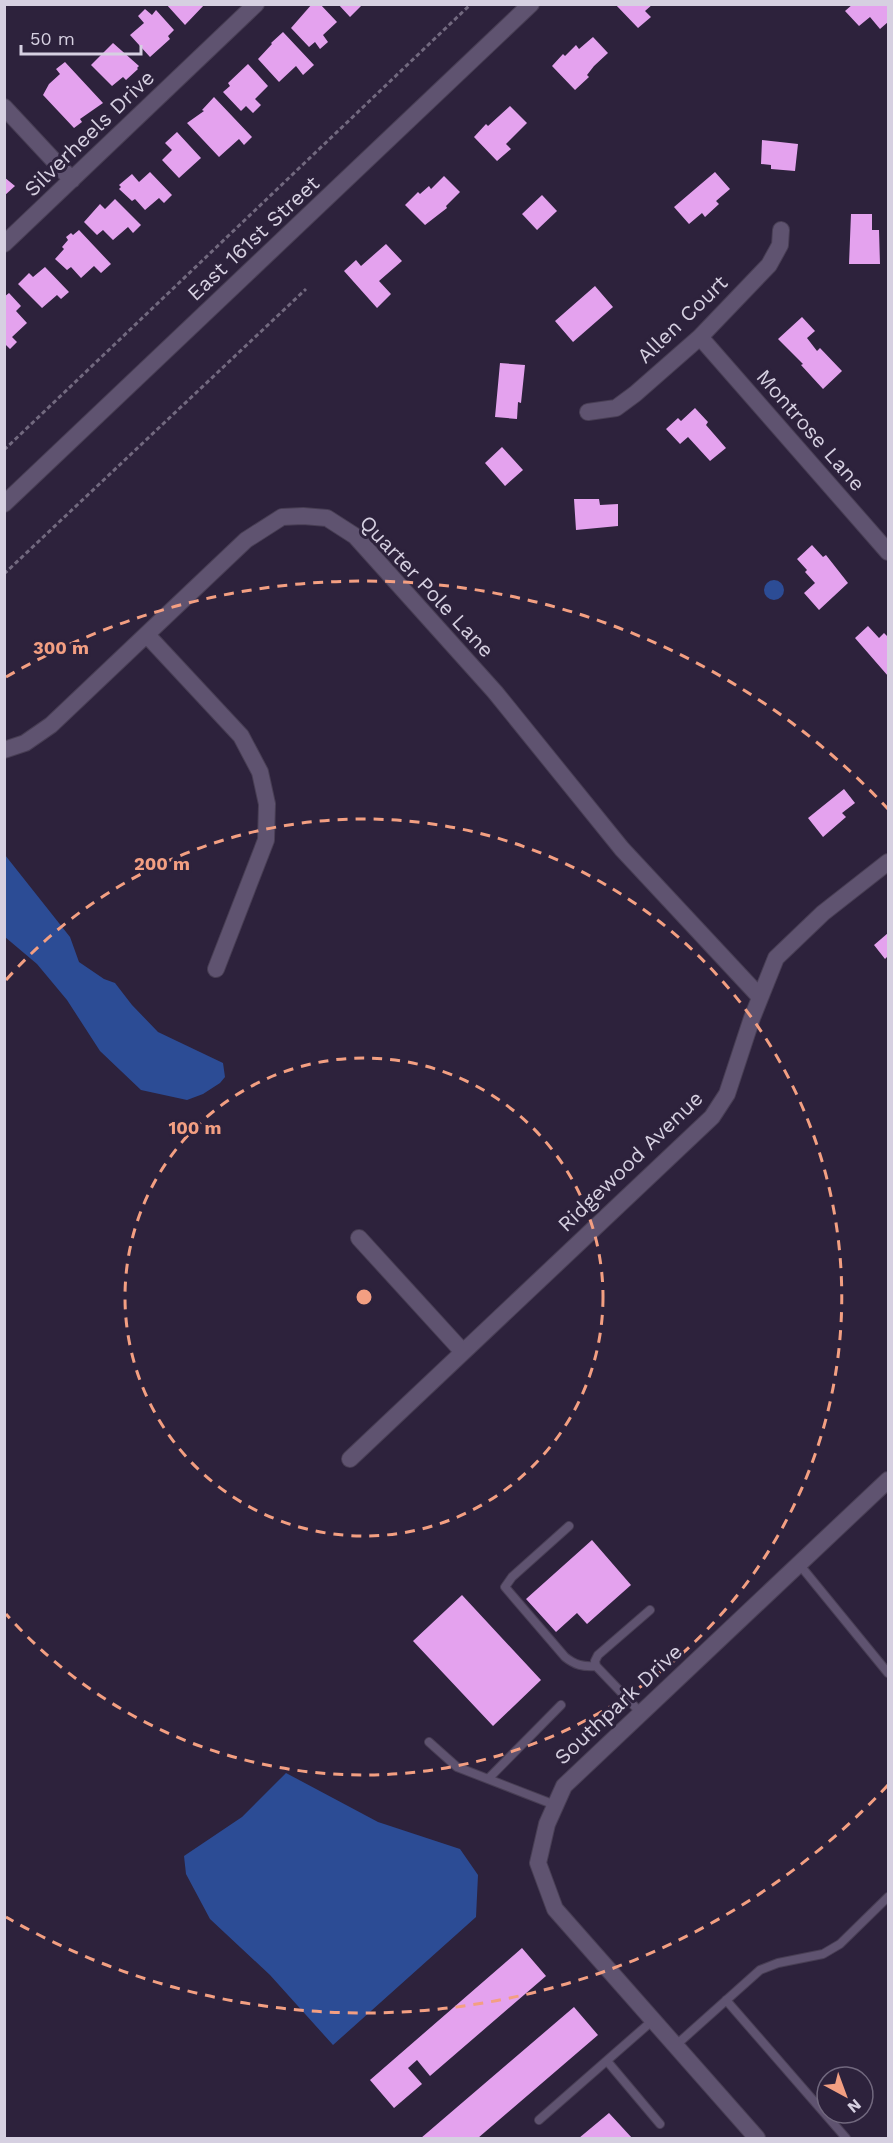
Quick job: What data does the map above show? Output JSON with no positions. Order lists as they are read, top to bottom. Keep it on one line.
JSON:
{"streets":{"street":["Silverheels Drive","East 161st Street","Allen Court","Montrose Lane","Quarter Pole Lane","Ridgewood Avenue","Southpark Drive"]},"crossings":[["Allen Court","Montrose Lane"],["Quarter Pole Lane","Ridgewood Avenue"]],"scale_bar":"50 m","north":"bottom right","rings":["300 m","200 m","100 m"]}
